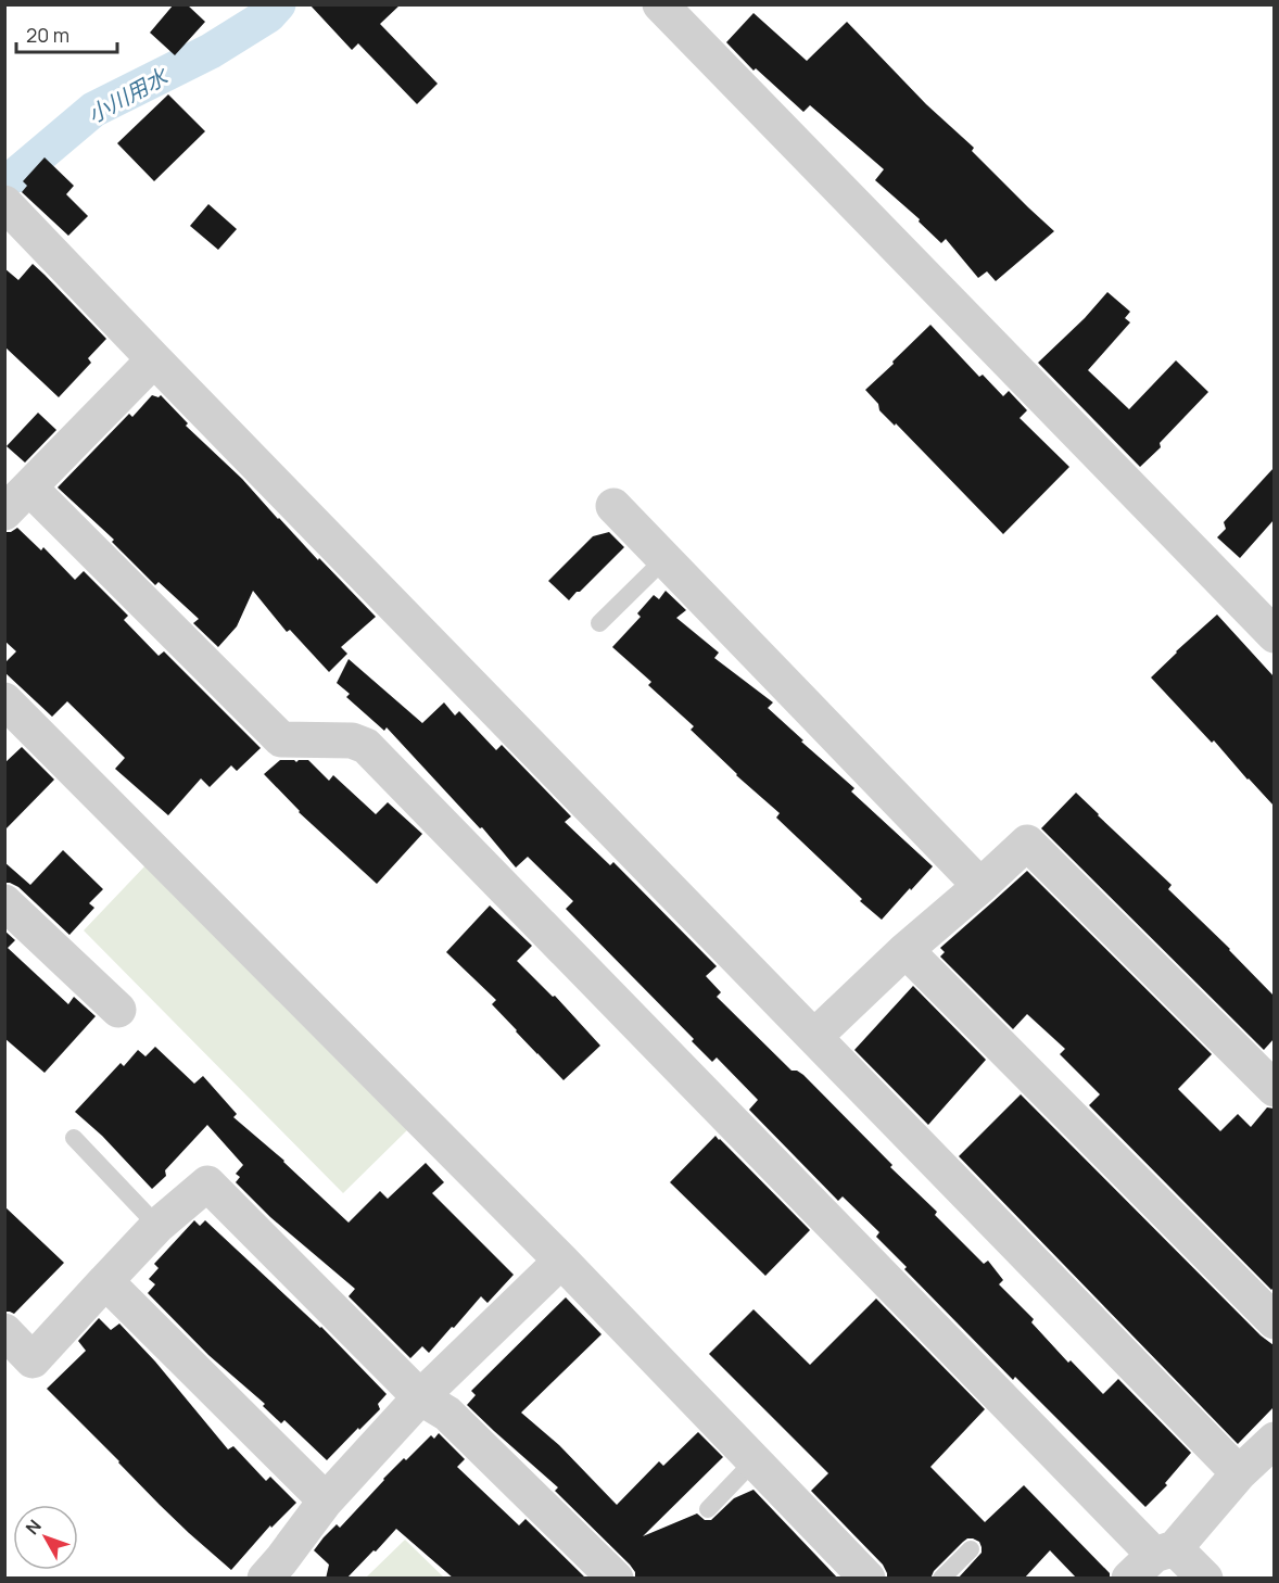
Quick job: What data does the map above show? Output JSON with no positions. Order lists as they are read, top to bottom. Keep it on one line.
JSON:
{"water":["小川用水"],"scale_bar":"20 m","north":"top left"}
